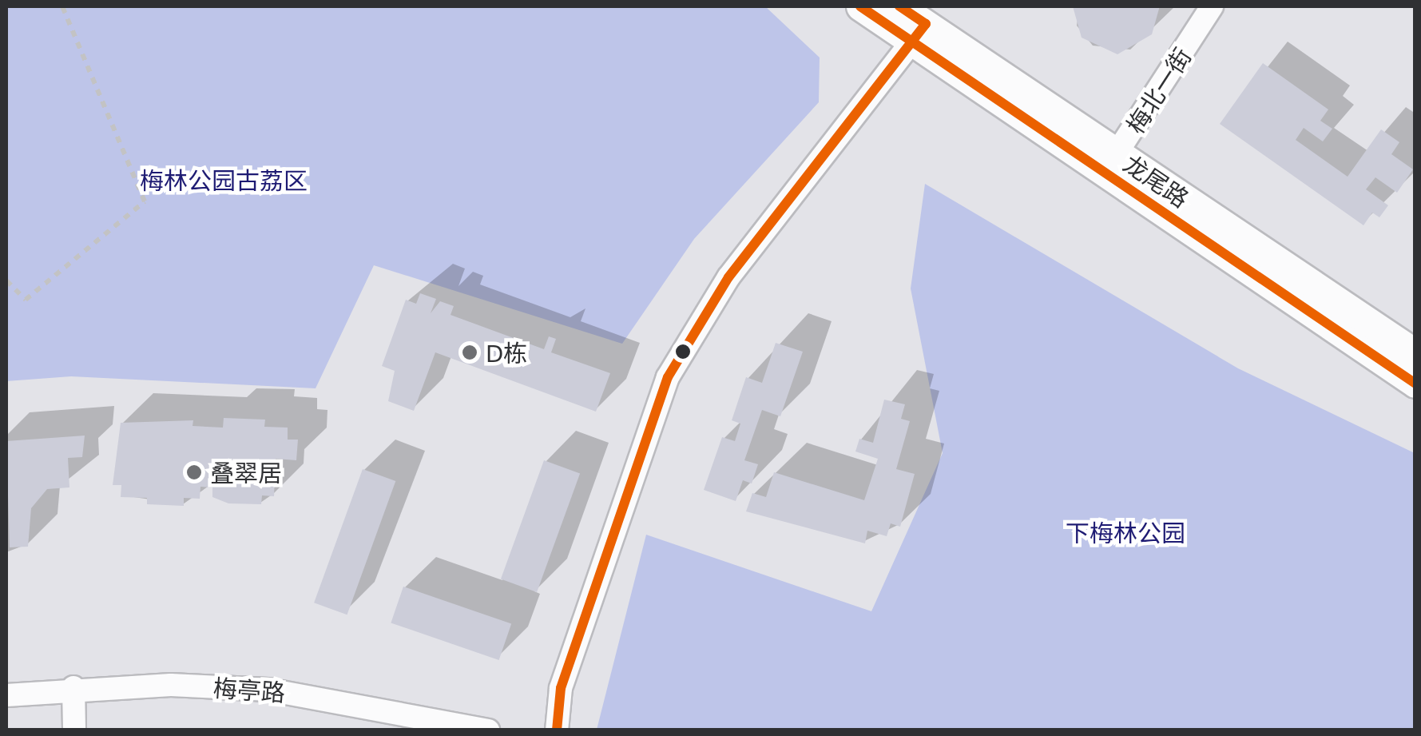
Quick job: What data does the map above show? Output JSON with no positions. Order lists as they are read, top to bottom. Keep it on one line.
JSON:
{"streets":{"street":["梅北一街","龙尾路","梅亭路"]},"crossings":[["梅北一街","龙尾路"]],"parks":["梅林公园古荔区","下梅林公园"],"places":["D栋","叠翠居"]}
